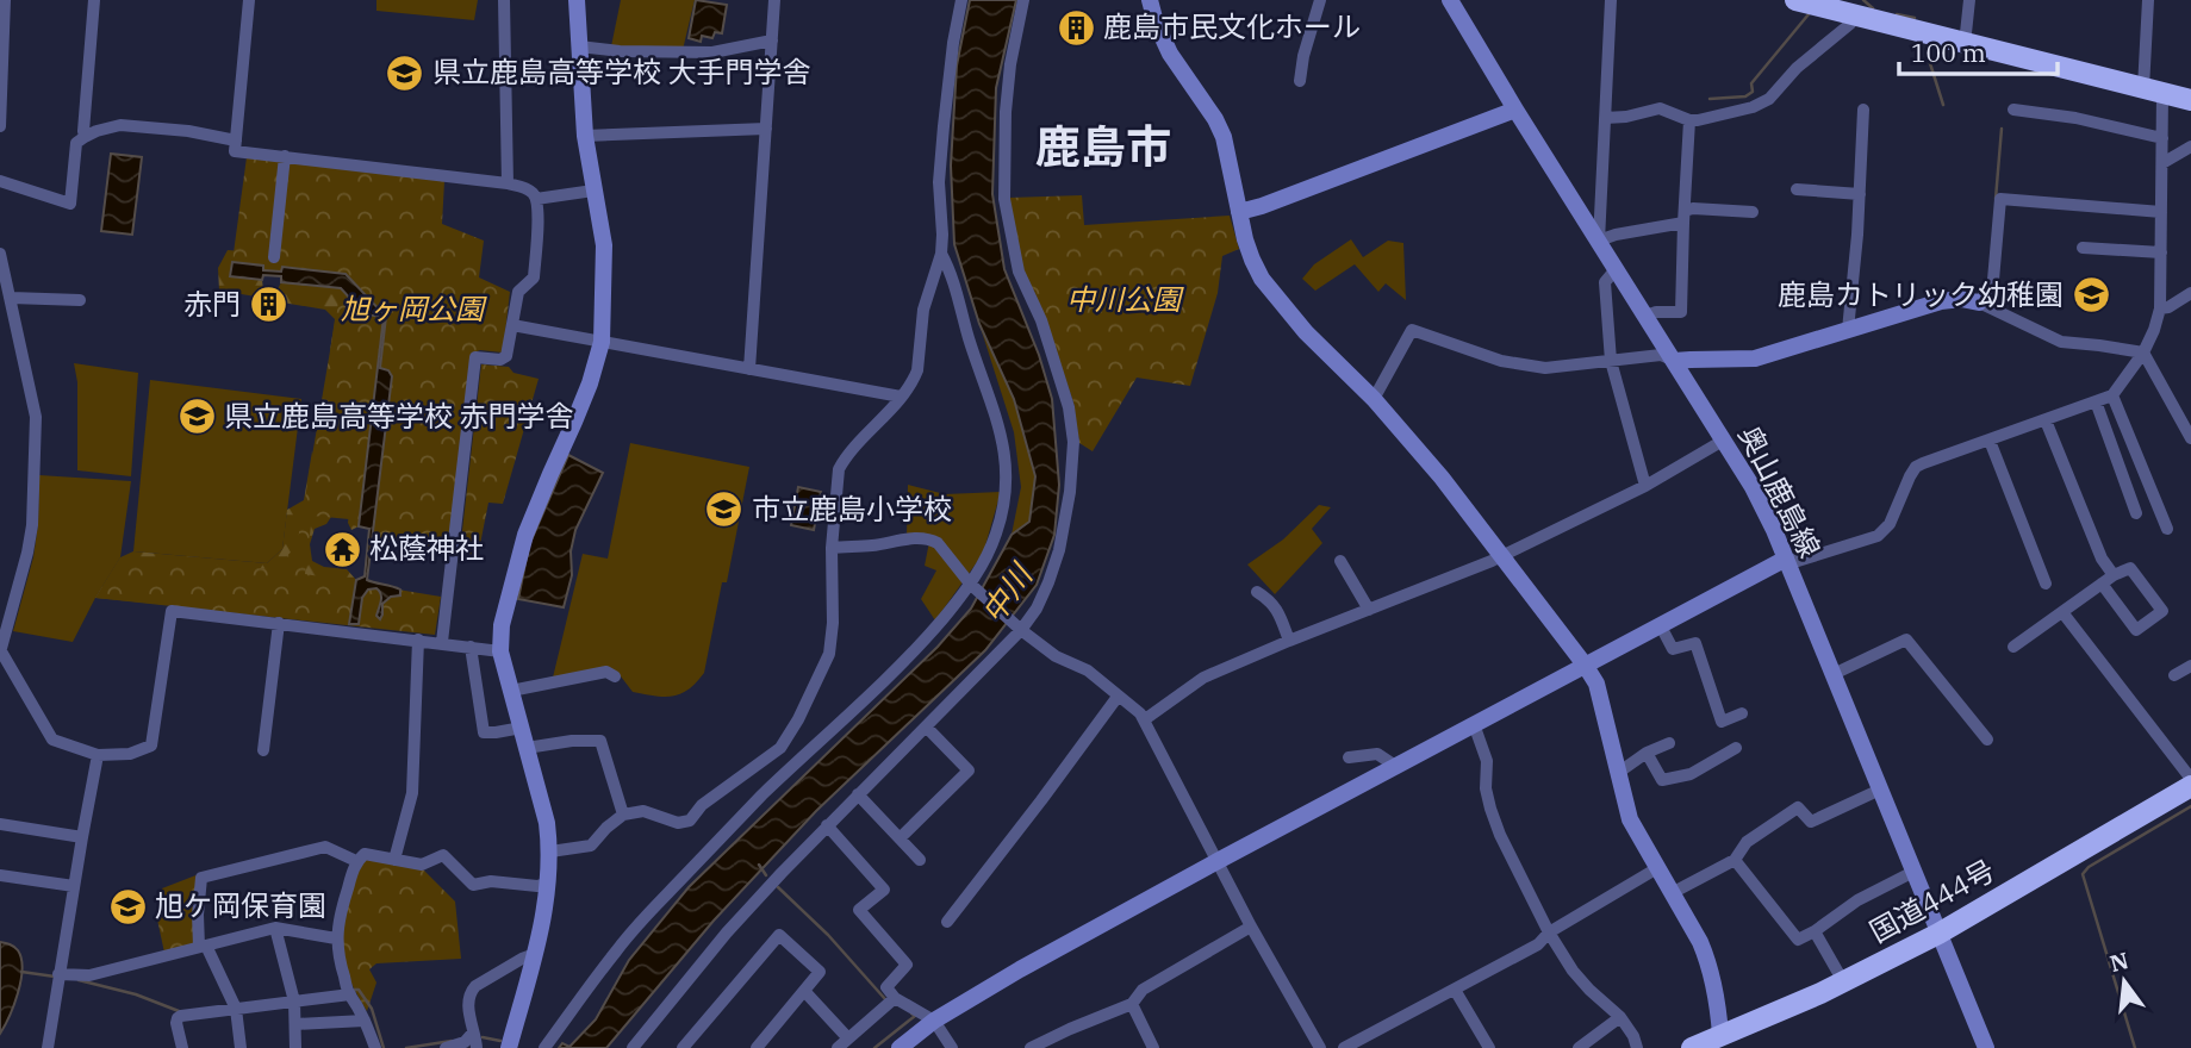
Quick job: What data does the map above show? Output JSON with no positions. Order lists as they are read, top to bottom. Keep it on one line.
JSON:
{"streets":{"highway":["国道444号"],"street":["奥山鹿島線"]},"crossings":[["奥山鹿島線","国道444号"]],"districts":["鹿島市"],"water":["中川"],"parks":["中川公園","旭ヶ岡公園"],"places":{"building":["鹿島市民文化ホール","赤門"],"school or university":["県立鹿島高等学校 大手門学舎","鹿島カトリック幼稚園","県立鹿島高等学校 赤門学舎","市立鹿島小学校","旭ケ岡保育園"],"temple":["松蔭神社"]},"scale_bar":"100 m","north":"top"}
